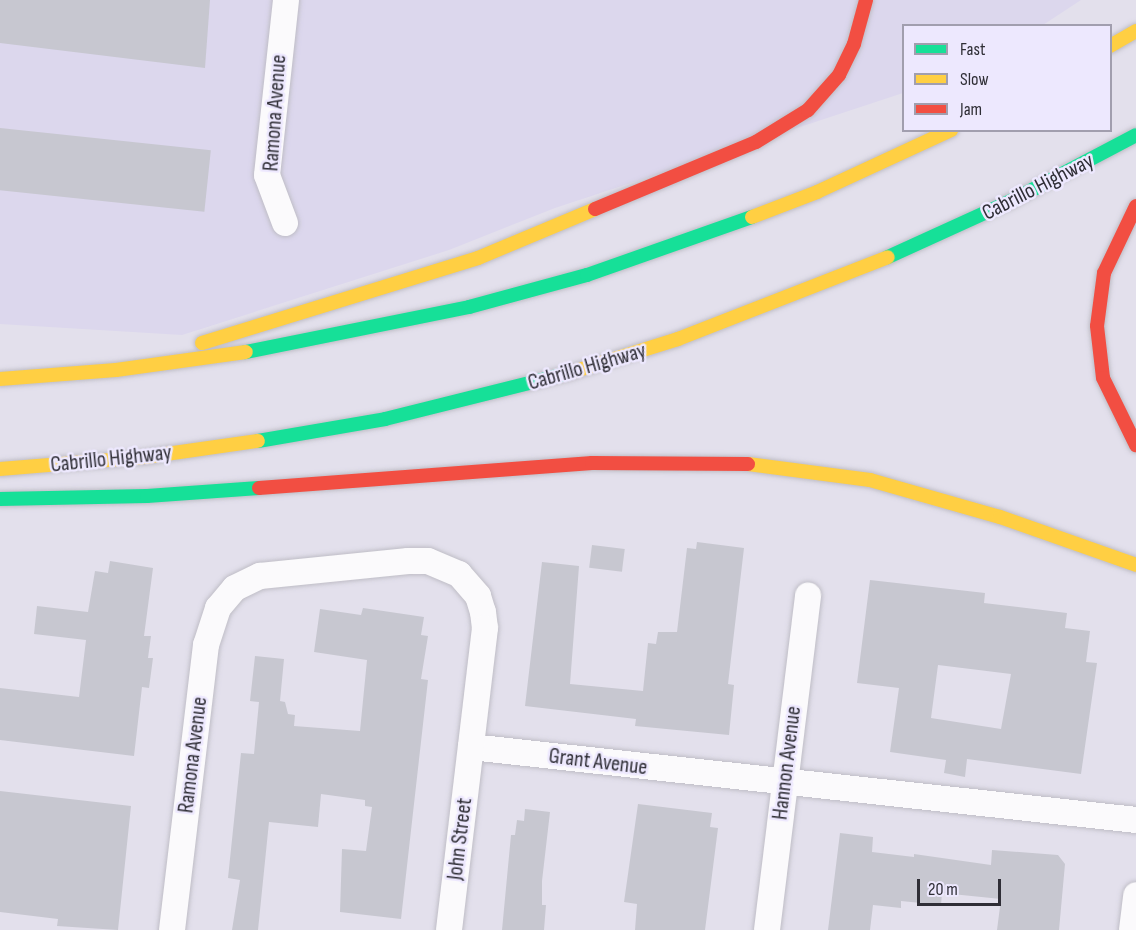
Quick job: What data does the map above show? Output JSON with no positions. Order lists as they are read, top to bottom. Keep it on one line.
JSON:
{"streets":{"highway":["Cabrillo Highway"],"street":["Ramona Avenue","Grant Avenue","Hannon Avenue","John Street"]},"crossings":[["Ramona Avenue","Grant Avenue"],["Ramona Avenue","John Street"],["Grant Avenue","Hannon Avenue"],["Grant Avenue","John Street"]],"legend":["Fast","Slow","Jam"],"scale_bar":"20 m"}
